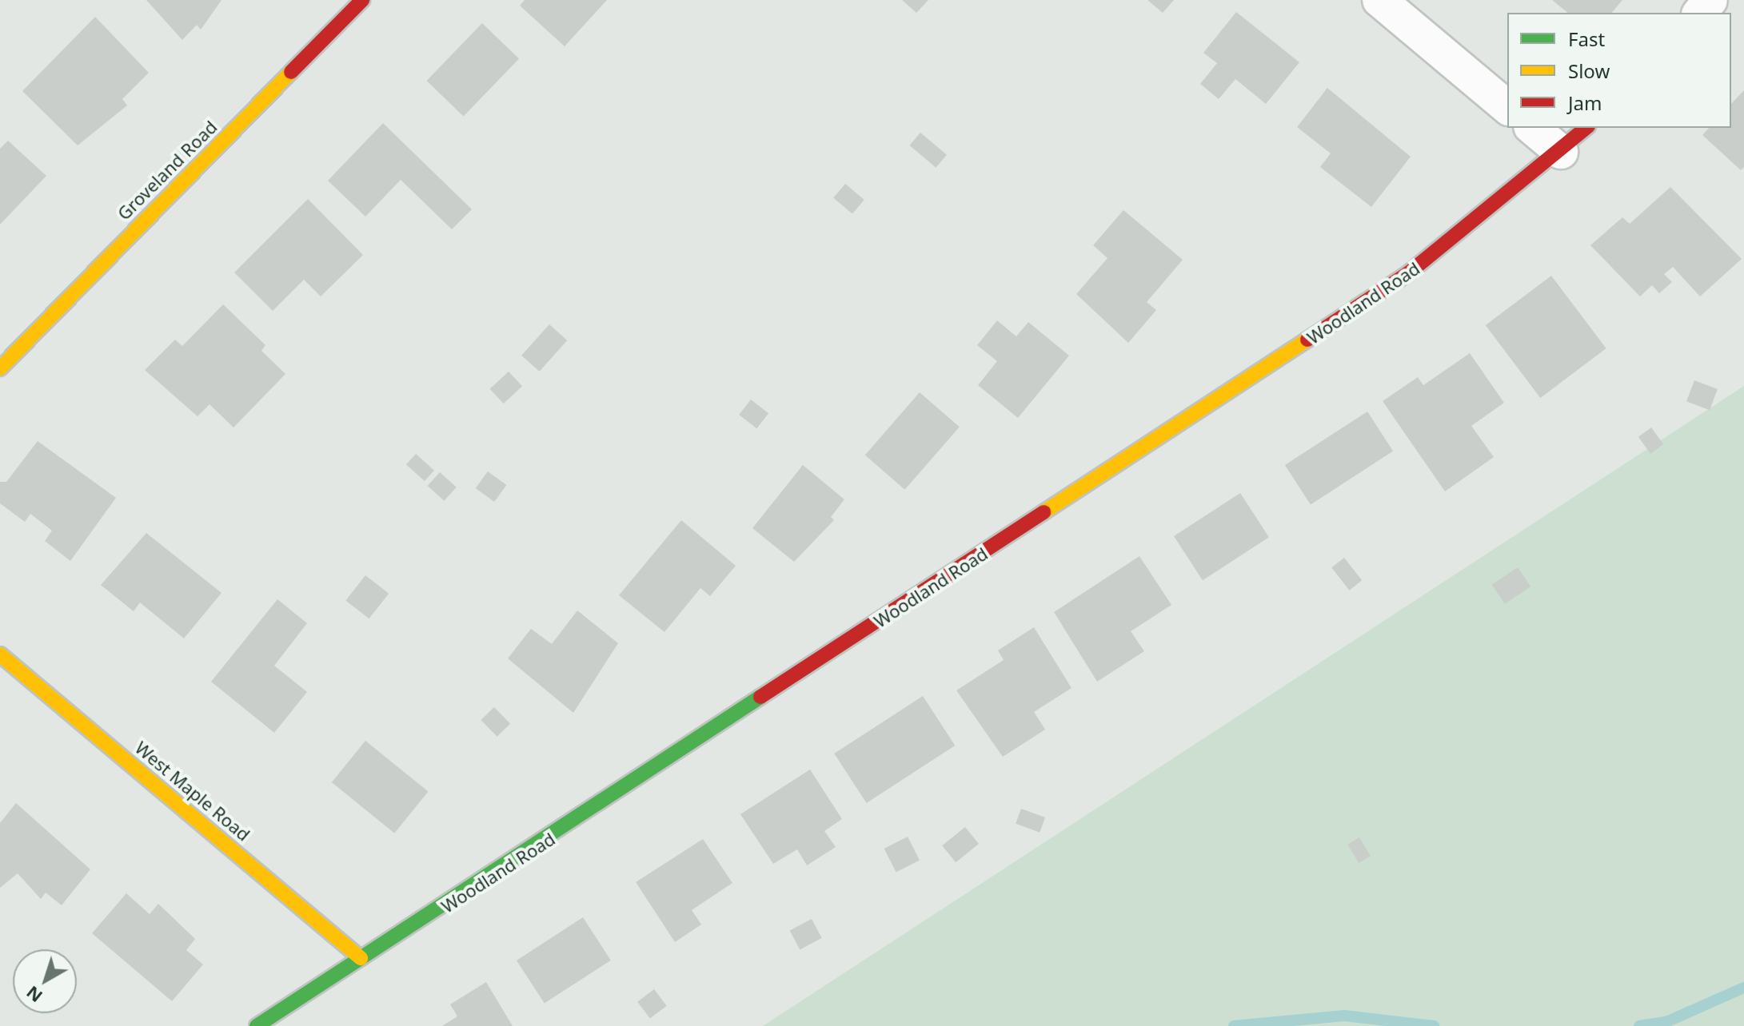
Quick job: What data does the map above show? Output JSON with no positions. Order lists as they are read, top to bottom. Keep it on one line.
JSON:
{"streets":{"street":["Groveland Road","Woodland Road","West Maple Road"]},"crossings":[["Woodland Road","West Maple Road"]],"legend":["Fast","Slow","Jam"],"north":"bottom left"}
